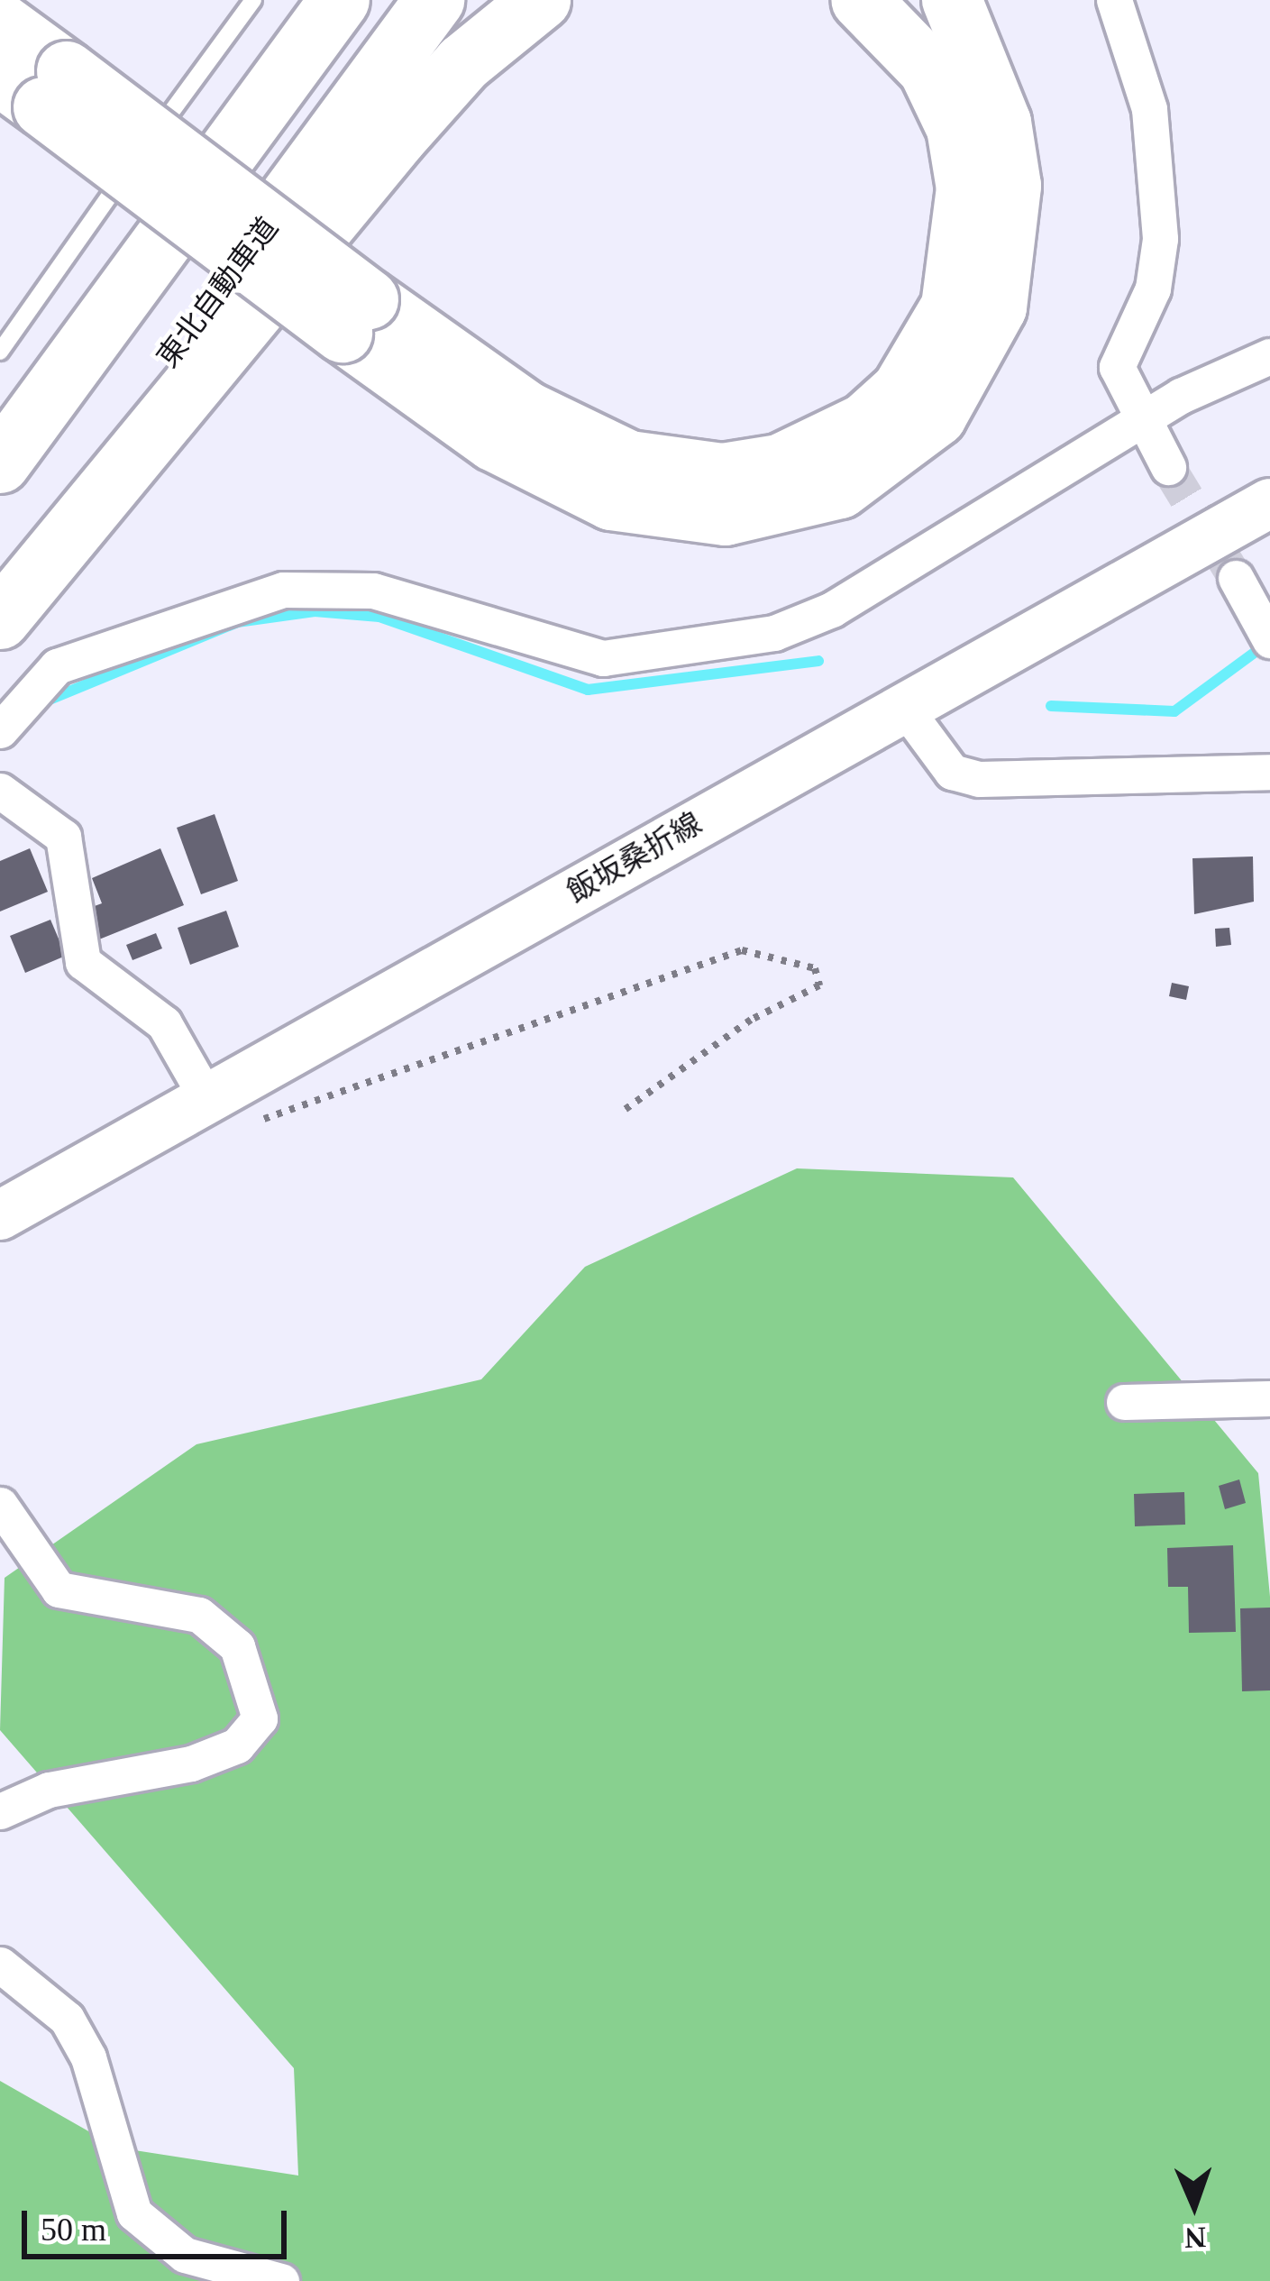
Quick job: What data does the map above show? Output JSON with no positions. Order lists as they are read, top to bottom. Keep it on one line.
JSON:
{"streets":{"highway":["東北自動車道"],"main road":["飯坂桑折線"]},"scale_bar":"50 m","north":"bottom"}
